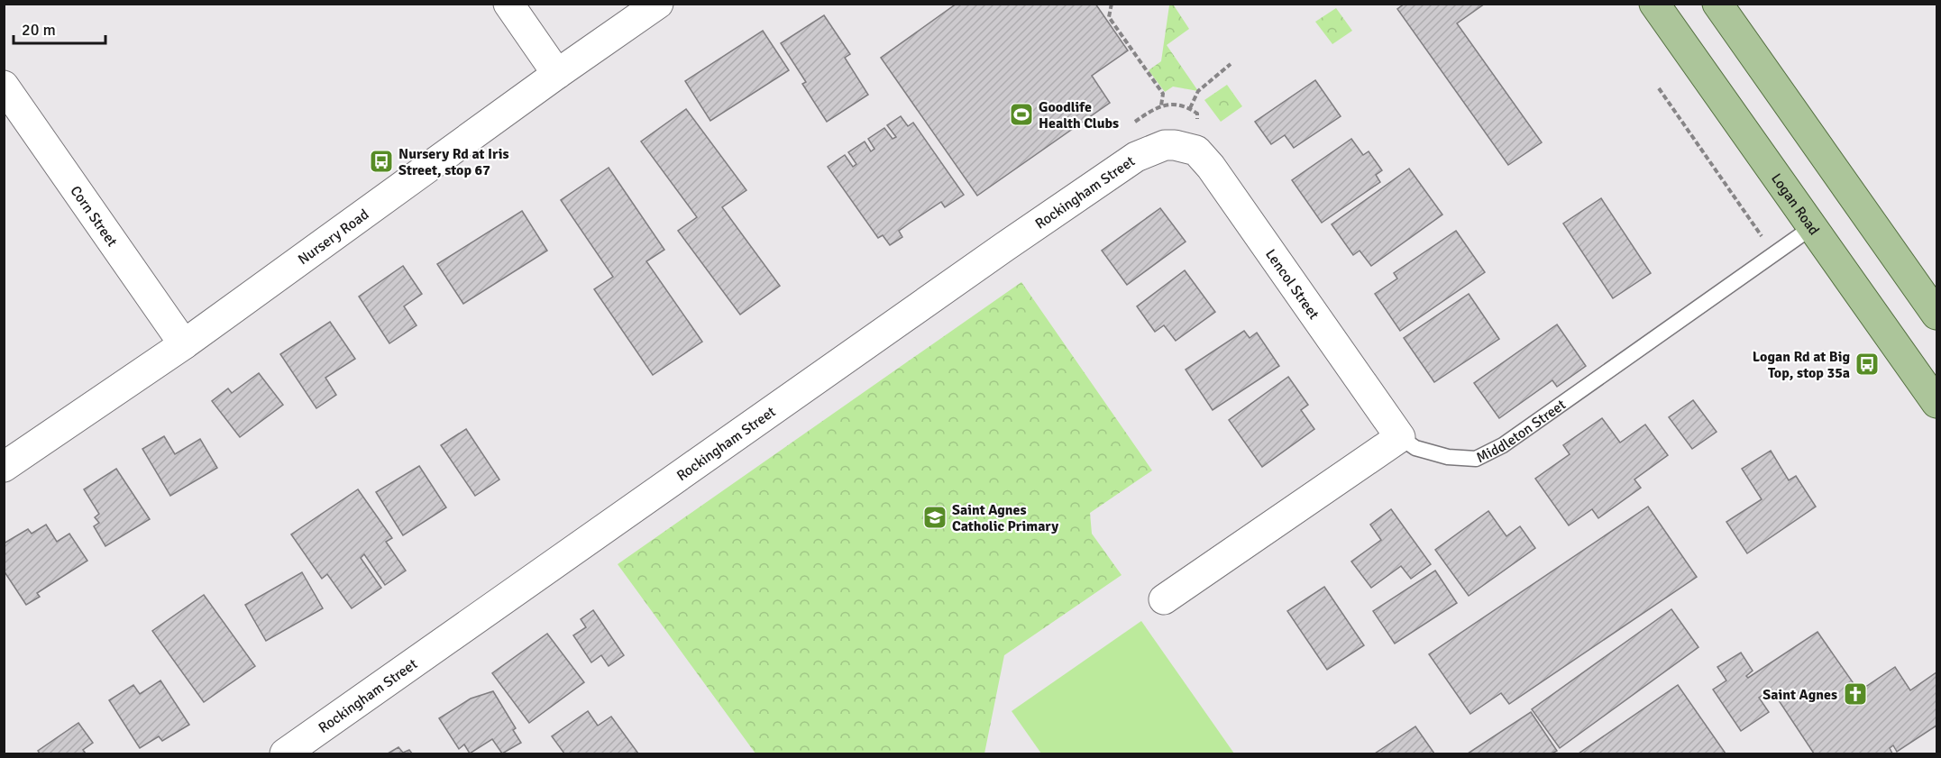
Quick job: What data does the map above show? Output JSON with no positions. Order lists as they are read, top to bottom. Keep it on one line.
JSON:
{"streets":{"main road":["Logan Road"],"street":["Rockingham Street","Corn Street","Nursery Road","Lencol Street"],"lane":["Middleton Street"]},"crossings":[["Rockingham Street","Lencol Street"],["Logan Road","Middleton Street"],["Corn Street","Nursery Road"],["Lencol Street","Middleton Street"]],"places":{"sports":["Goodlife Health Clubs"],"bus stop":["Nursery Rd at Iris Street, stop 67","Logan Rd at Big Top, stop 35a"],"school or university":["Saint Agnes Catholic Primary"],"church":["Saint Agnes"]},"scale_bar":"20 m"}
